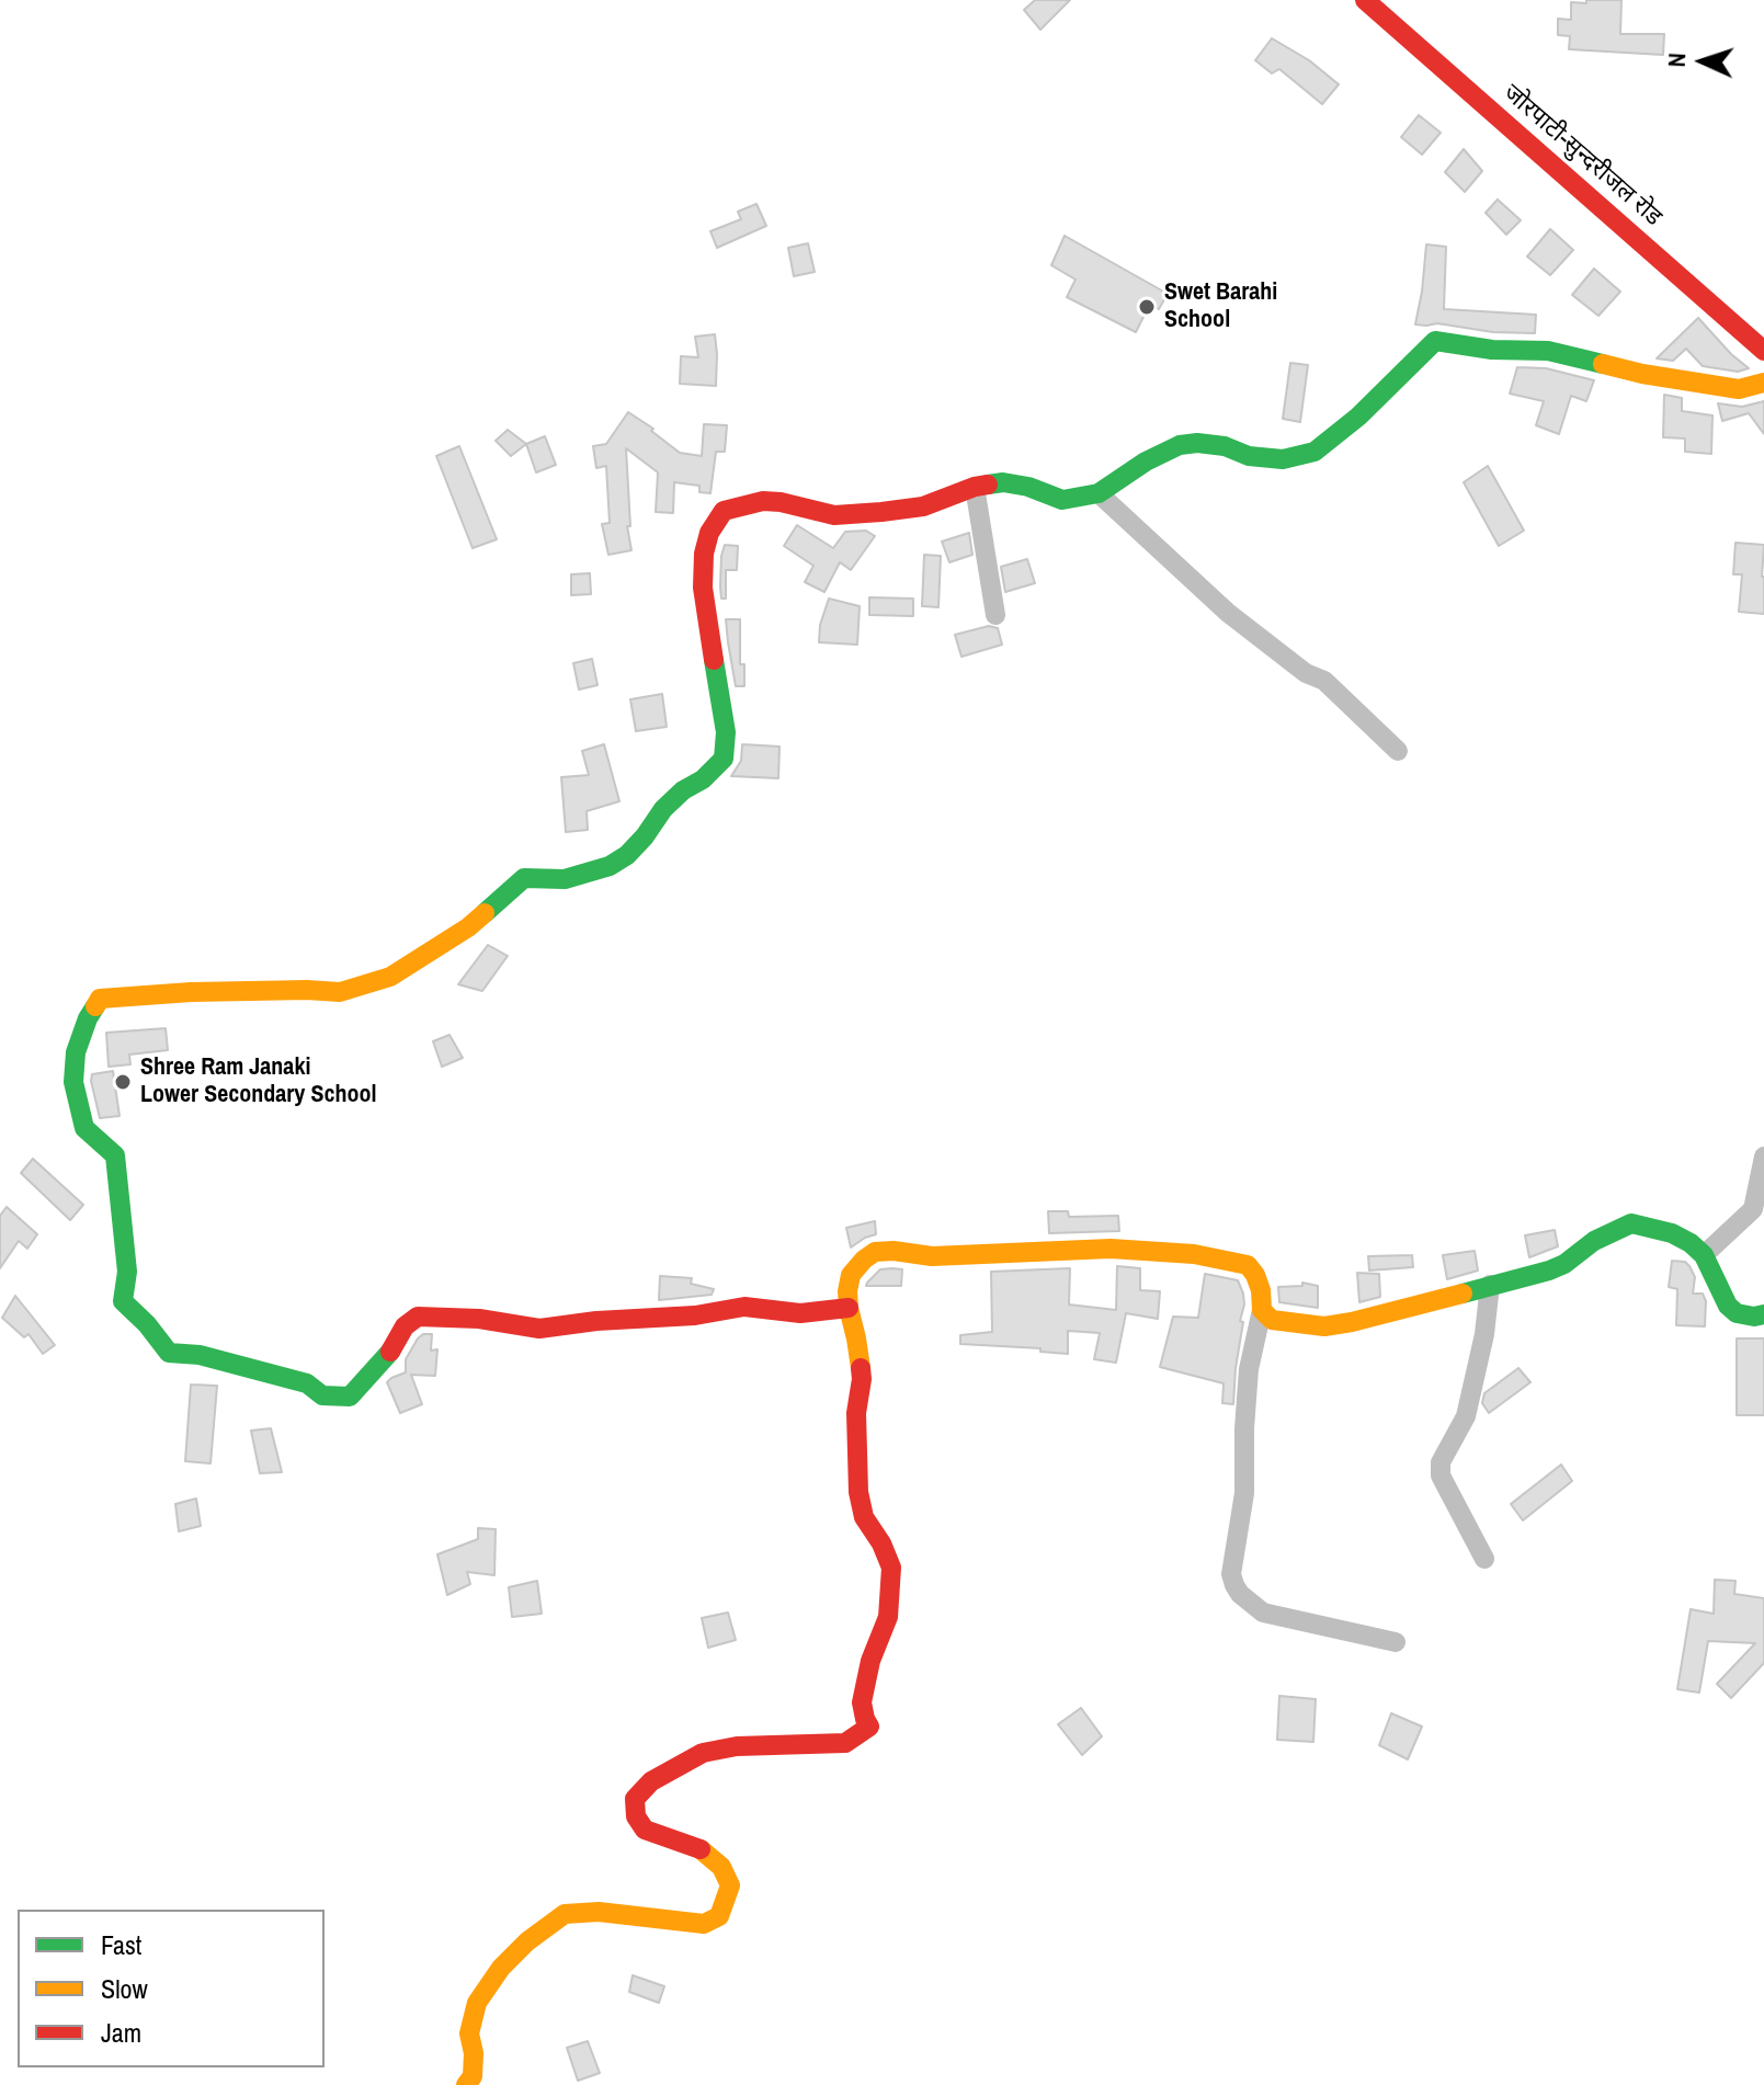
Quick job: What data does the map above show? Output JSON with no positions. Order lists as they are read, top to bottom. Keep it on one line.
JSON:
{"streets":{"street":["जोरपाटी-सुन्दरीजल रोड"]},"places":["Swet Barahi School","Shree Ram Janaki Lower Secondary School"],"legend":["Fast","Slow","Jam"],"north":"left"}
